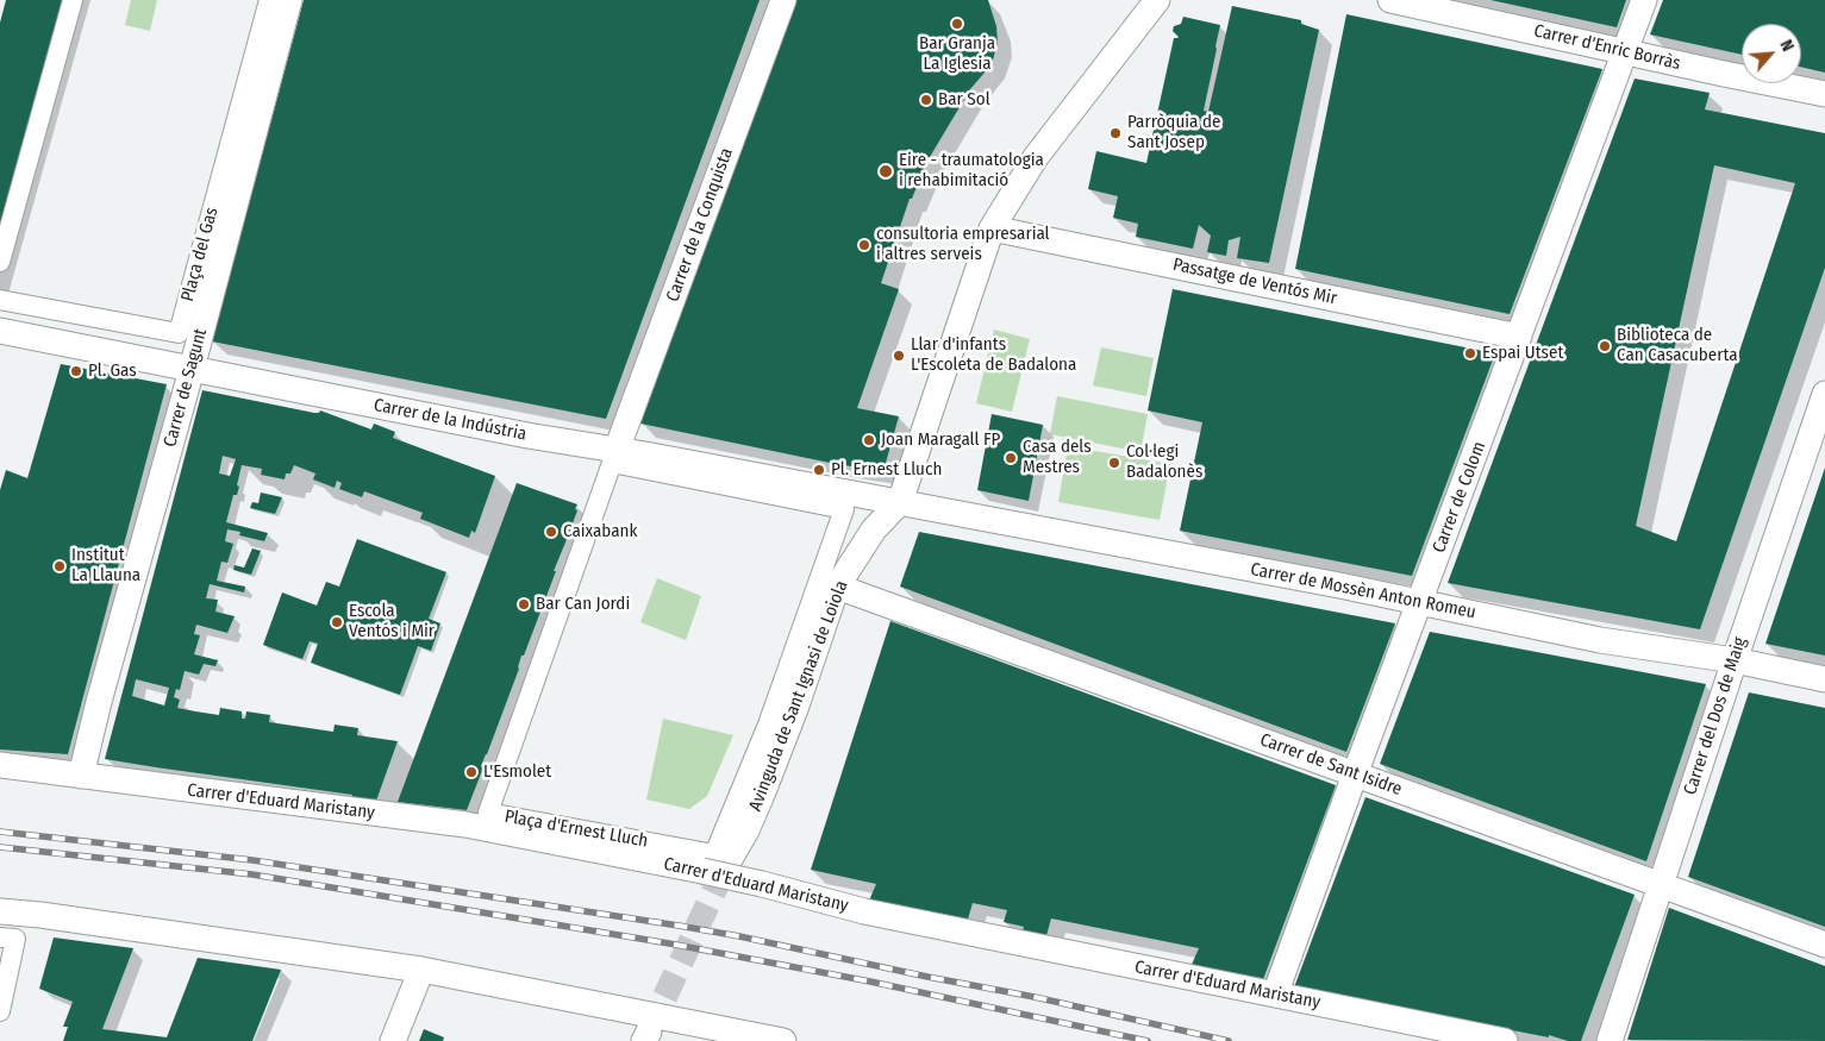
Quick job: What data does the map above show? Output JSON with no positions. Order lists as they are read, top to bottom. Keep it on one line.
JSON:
{"streets":{"street":["Carrer d'Enric Borràs","Carrer de la Conquista","Plaça del Gas","Passatge de Ventós Mir","Carrer de Sagunt","Carrer de la Indústria","Carrer de Colom","Carrer de Mossèn Anton Romeu","Avinguda de Sant Ignasi de Loiola","Carrer del Dos de Maig","Carrer de Sant Isidre","Carrer d'Eduard Maristany","Plaça d'Ernest Lluch"]},"crossings":[["Carrer d'Enric Borràs","Carrer de Colom"],["Carrer de la Conquista","Carrer de la Indústria"],["Carrer de la Conquista","Plaça d'Ernest Lluch"],["Passatge de Ventós Mir","Carrer de Colom"],["Passatge de Ventós Mir","Avinguda de Sant Ignasi de Loiola"],["Carrer de Sagunt","Carrer de la Indústria"],["Carrer de Sagunt","Carrer d'Eduard Maristany"],["Carrer de la Indústria","Carrer de Mossèn Anton Romeu"],["Carrer de la Indústria","Avinguda de Sant Ignasi de Loiola"],["Carrer de la Indústria","Plaça d'Ernest Lluch"],["Carrer de Colom","Carrer de Mossèn Anton Romeu"],["Carrer de Colom","Carrer de Sant Isidre"],["Carrer de Colom","Carrer d'Eduard Maristany"],["Carrer de Mossèn Anton Romeu","Avinguda de Sant Ignasi de Loiola"],["Carrer de Mossèn Anton Romeu","Carrer del Dos de Maig"],["Avinguda de Sant Ignasi de Loiola","Carrer de Sant Isidre"],["Avinguda de Sant Ignasi de Loiola","Carrer d'Eduard Maristany"],["Carrer del Dos de Maig","Carrer de Sant Isidre"]],"places":["Bar Granja La Iglesia","Bar Sol","Parròquia de Sant Josep","Eire - traumatologia i rehabimitació","consultoria empresarial i altres serveis","Biblioteca de Can Casacuberta","Espai Utset","Llar d'infants L'Escoleta de Badalona","Pl. Gas","Joan Maragall FP","Casa dels Mestres","Col·legi Badalonès","Pl. Ernest Lluch","Caixabank","Institut La Llauna","Bar Can Jordi","Escola Ventós i Mir","L'Esmolet"],"north":"top right"}
